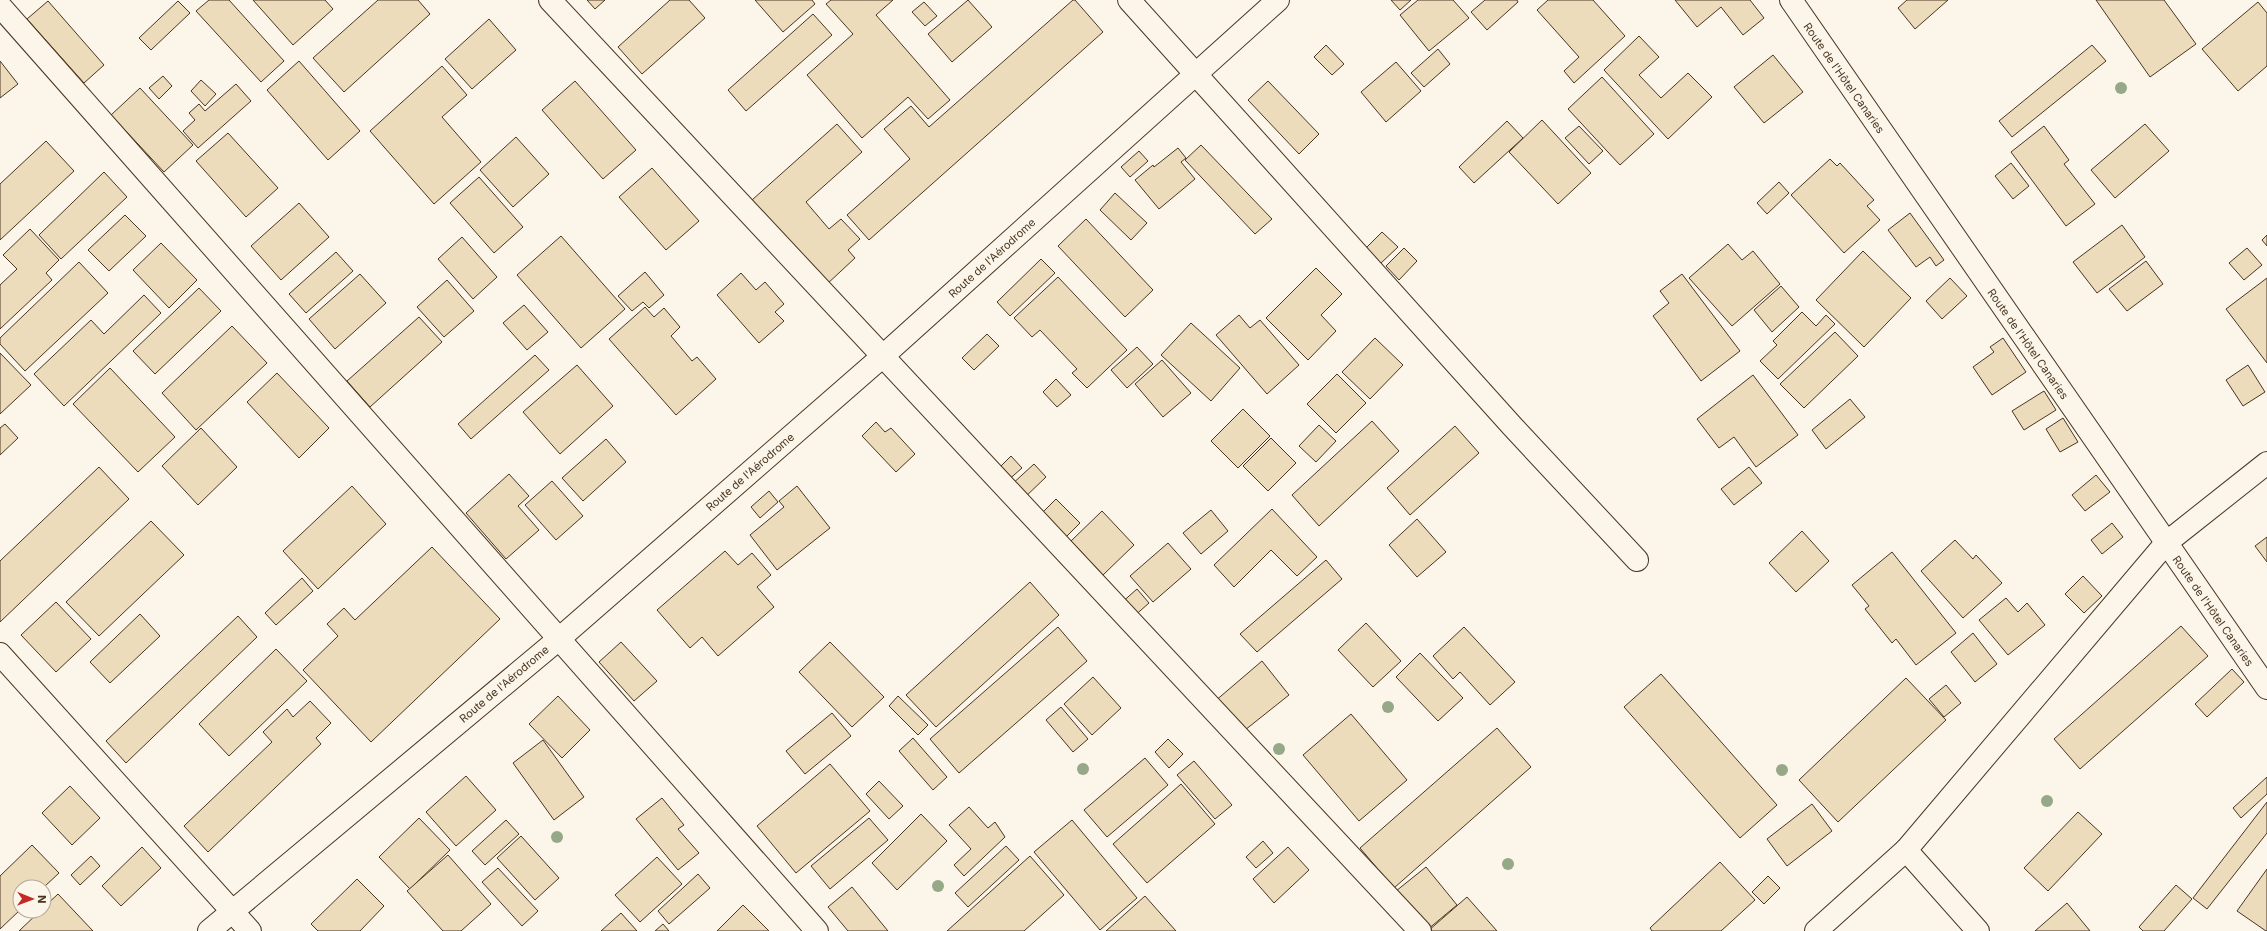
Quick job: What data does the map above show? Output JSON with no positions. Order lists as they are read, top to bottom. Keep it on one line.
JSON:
{"streets":{"street":["Route de l'Hôtel Canaries","Route de l'Aérodrome"]},"north":"right"}
